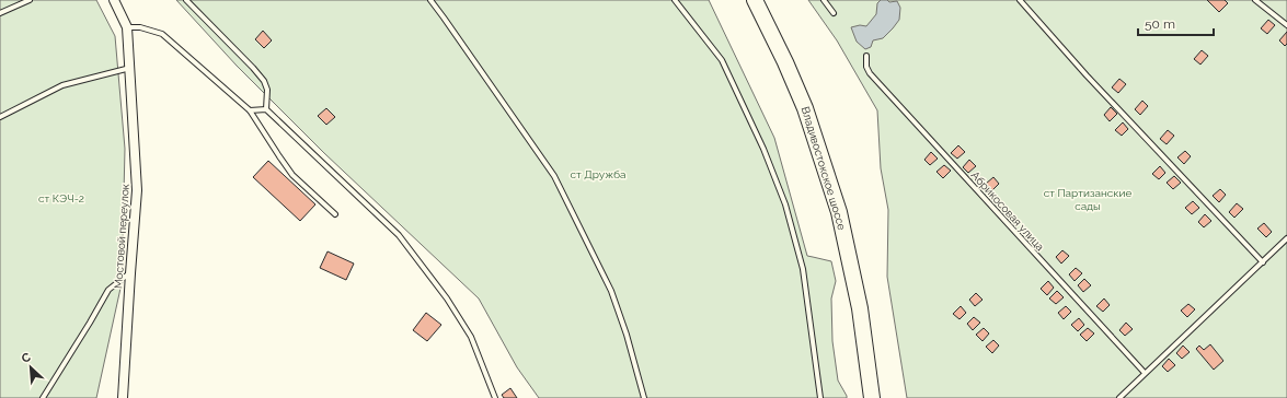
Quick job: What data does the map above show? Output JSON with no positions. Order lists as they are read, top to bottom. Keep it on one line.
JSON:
{"streets":{"highway":["Владивостокское шоссе"],"street":["Мостовой переулок"],"lane":["Абрикосовая улица"]},"parks":["ст Дружба","ст Партизанские сады","ст КЭЧ-2"],"scale_bar":"50 m","north":"top left"}
